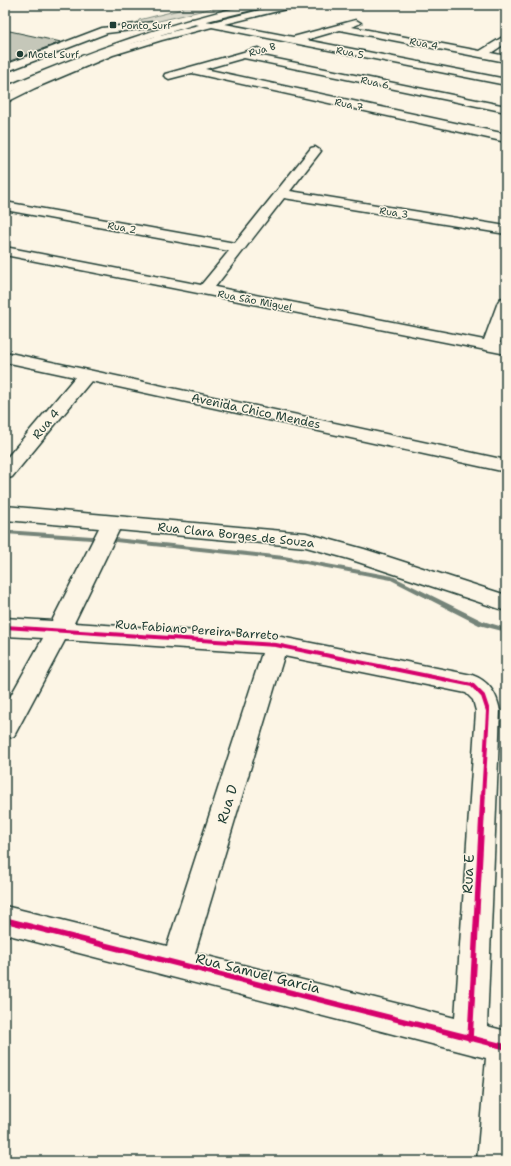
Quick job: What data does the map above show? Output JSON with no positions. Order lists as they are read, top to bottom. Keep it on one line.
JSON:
{"streets":{"main road":["Rua 4","Rua B","Rua 5","Rua 6","Rua 7","Rua 3","Rua 2","Rua São Miguel","Avenida Chico Mendes","Rua Clara Borges de Souza","Rua Fabiano Pereira Barreto","Rua D","Rua E","Rua Samuel Garcia"]},"crossings":[["Rua 4","Rua B"],["Rua 4","Avenida Chico Mendes"],["Rua B","Rua 5"],["Rua B","Rua 6"],["Rua B","Rua 7"],["Rua Fabiano Pereira Barreto","Rua D"],["Rua Fabiano Pereira Barreto","Rua E"],["Rua D","Rua Samuel Garcia"],["Rua E","Rua Samuel Garcia"]],"places":{"transit":["Ponto Surf"],"other":["Motel Surf"]}}
